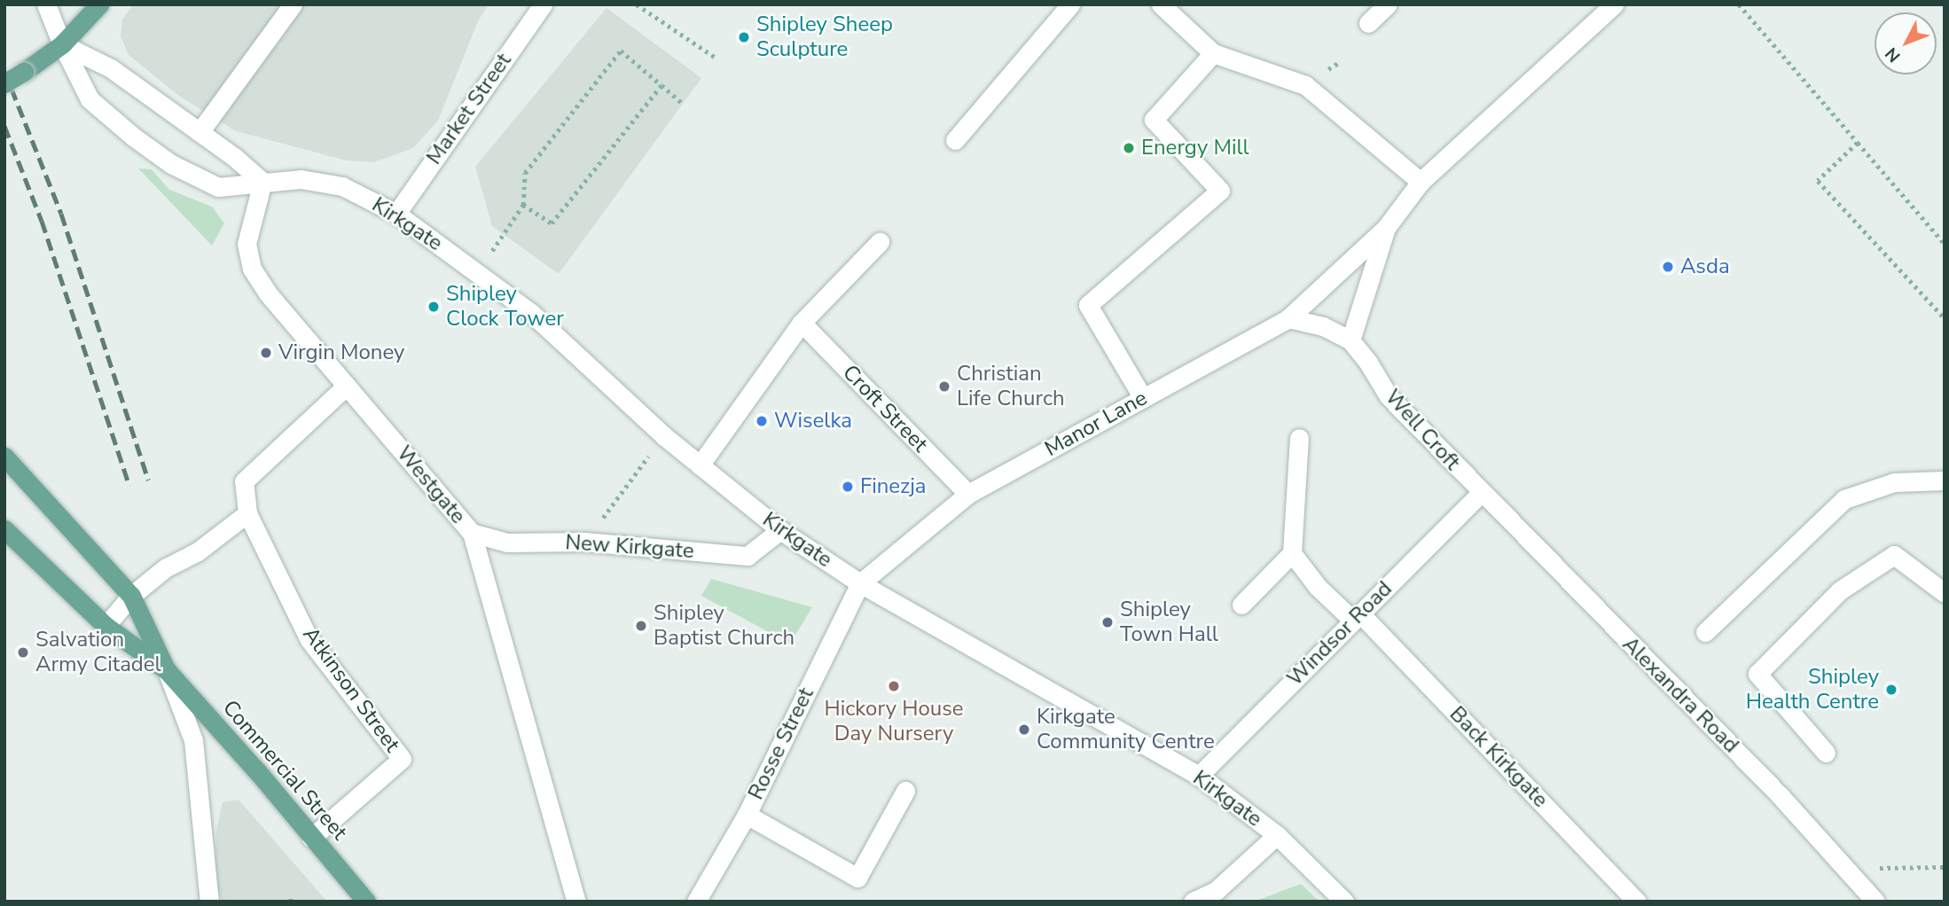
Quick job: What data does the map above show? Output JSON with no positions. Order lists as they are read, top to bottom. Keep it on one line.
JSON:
{"streets":{"main road":["Commercial Street"],"street":["Market Street","Kirkgate","Croft Street","Manor Lane","Well Croft","Westgate","New Kirkgate","Windsor Road","Atkinson Street","Alexandra Road","Rosse Street","Back Kirkgate"]},"crossings":[["Market Street","Kirkgate"],["Kirkgate","Manor Lane"],["Kirkgate","Westgate"],["Kirkgate","New Kirkgate"],["Kirkgate","Windsor Road"],["Kirkgate","Rosse Street"],["Croft Street","Manor Lane"],["Manor Lane","Rosse Street"],["Well Croft","Windsor Road"],["Well Croft","Alexandra Road"],["Westgate","New Kirkgate"],["Westgate","Atkinson Street"],["Windsor Road","Alexandra Road"],["Windsor Road","Back Kirkgate"],["Atkinson Street","Commercial Street"]],"places":["Shipley Sheep Sculpture","Energy Mill","Asda","Shipley Clock Tower","Virgin Money","Christian Life Church","Wiselka","Finezja","Shipley Town Hall","Shipley Baptist Church","Salvation Army Citadel","Hickory House Day Nursery","Shipley Health Centre","Kirkgate Community Centre"],"north":"bottom left"}
